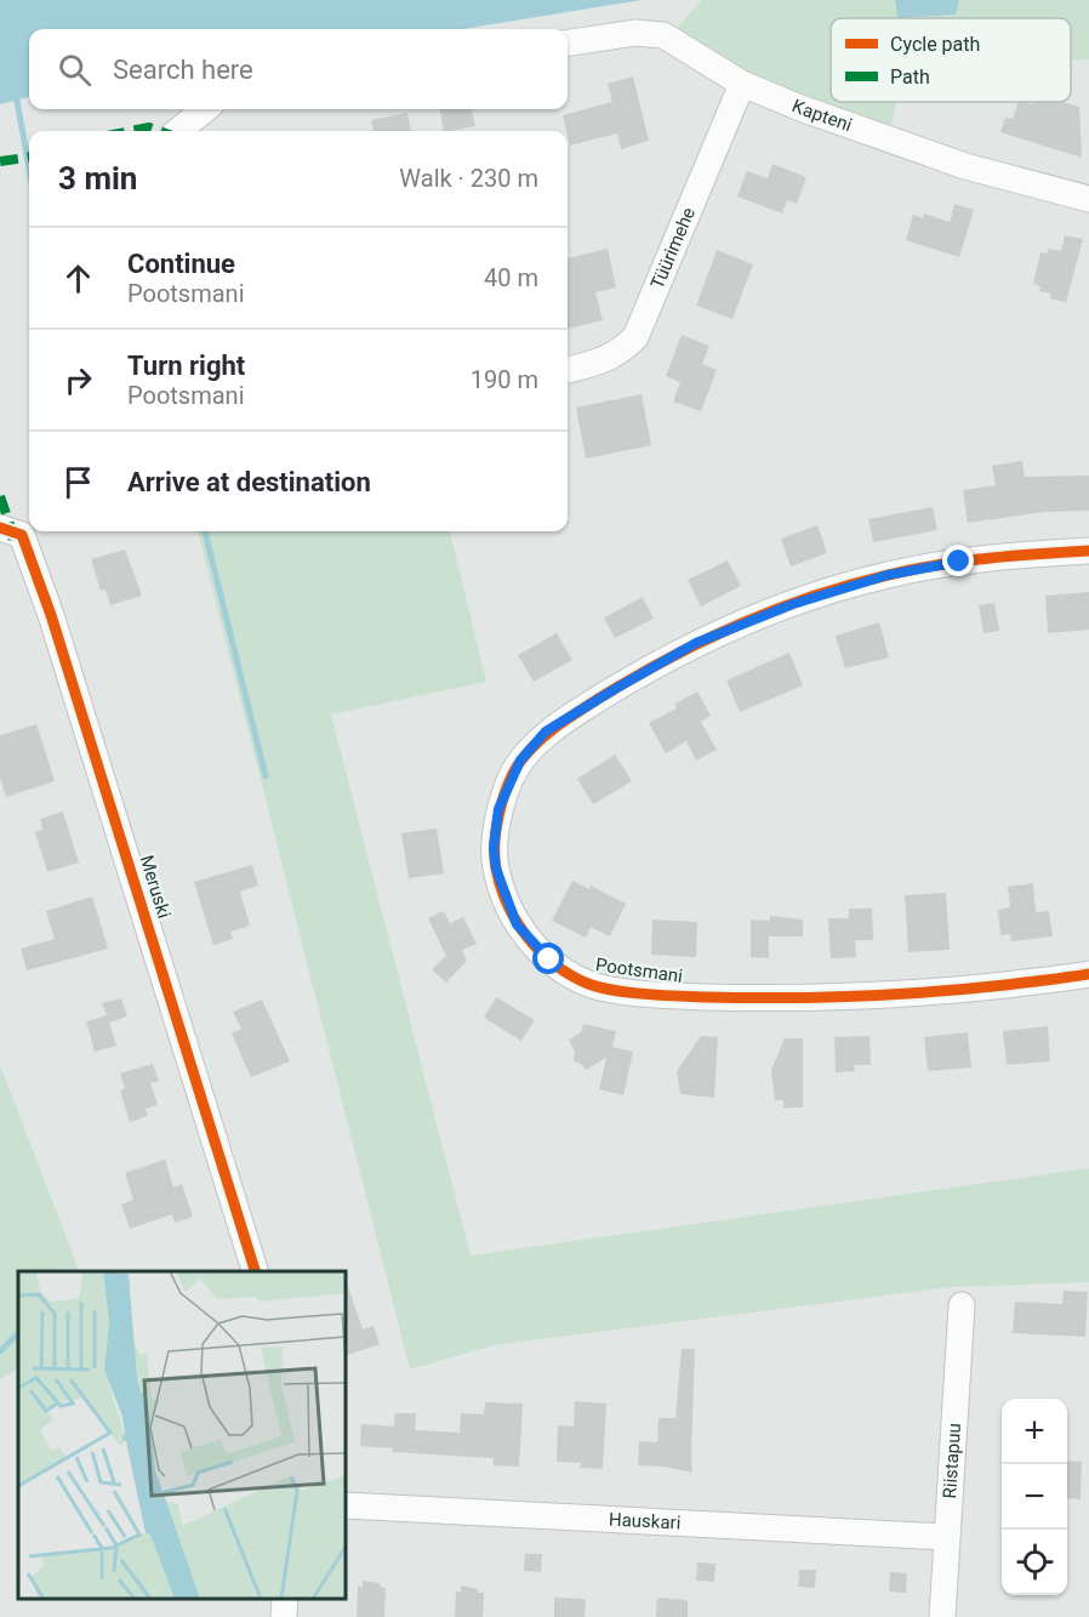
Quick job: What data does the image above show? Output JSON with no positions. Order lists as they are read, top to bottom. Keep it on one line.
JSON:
{"streets":{"street":["Kapteni","Tüürimehe","Meruski","Pootsmani","Riistapuu","Hauskari"]},"crossings":[["Kapteni","Tüürimehe"],["Riistapuu","Hauskari"]],"legend":["Cycle path","Path"],"page":{"search":"Search here","heading":["3 min","Walk · 230 m"],"list":[["Continue","Pootsmani","40 m"],["Turn right","Pootsmani","190 m"],"Arrive at destination"],"map_buttons":["+","−"]}}
